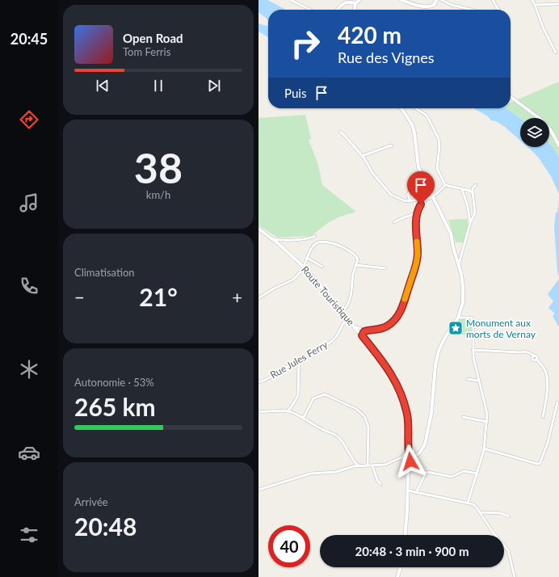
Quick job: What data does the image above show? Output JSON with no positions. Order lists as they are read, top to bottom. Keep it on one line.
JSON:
{"streets":{"street":["Route Touristique","Rue Jules Ferry"]},"crossings":[["Route Touristique","Rue Jules Ferry"]],"places":{"place":["Monument aux morts de Vernay"]},"page":{"tabs":"20:45","turn":["420 m","Rue des Vignes"],"song":["Open Road","Tom Ferris"],"then":"Puis","tile":[["38","km/h"],"Climatisation",["Autonomie · 53%","265 km"],["Arrivée","20:48"]],"heat":["−","21°","+"],"limit":"40","trip":"20:48 · 3 min · 900 m"}}
